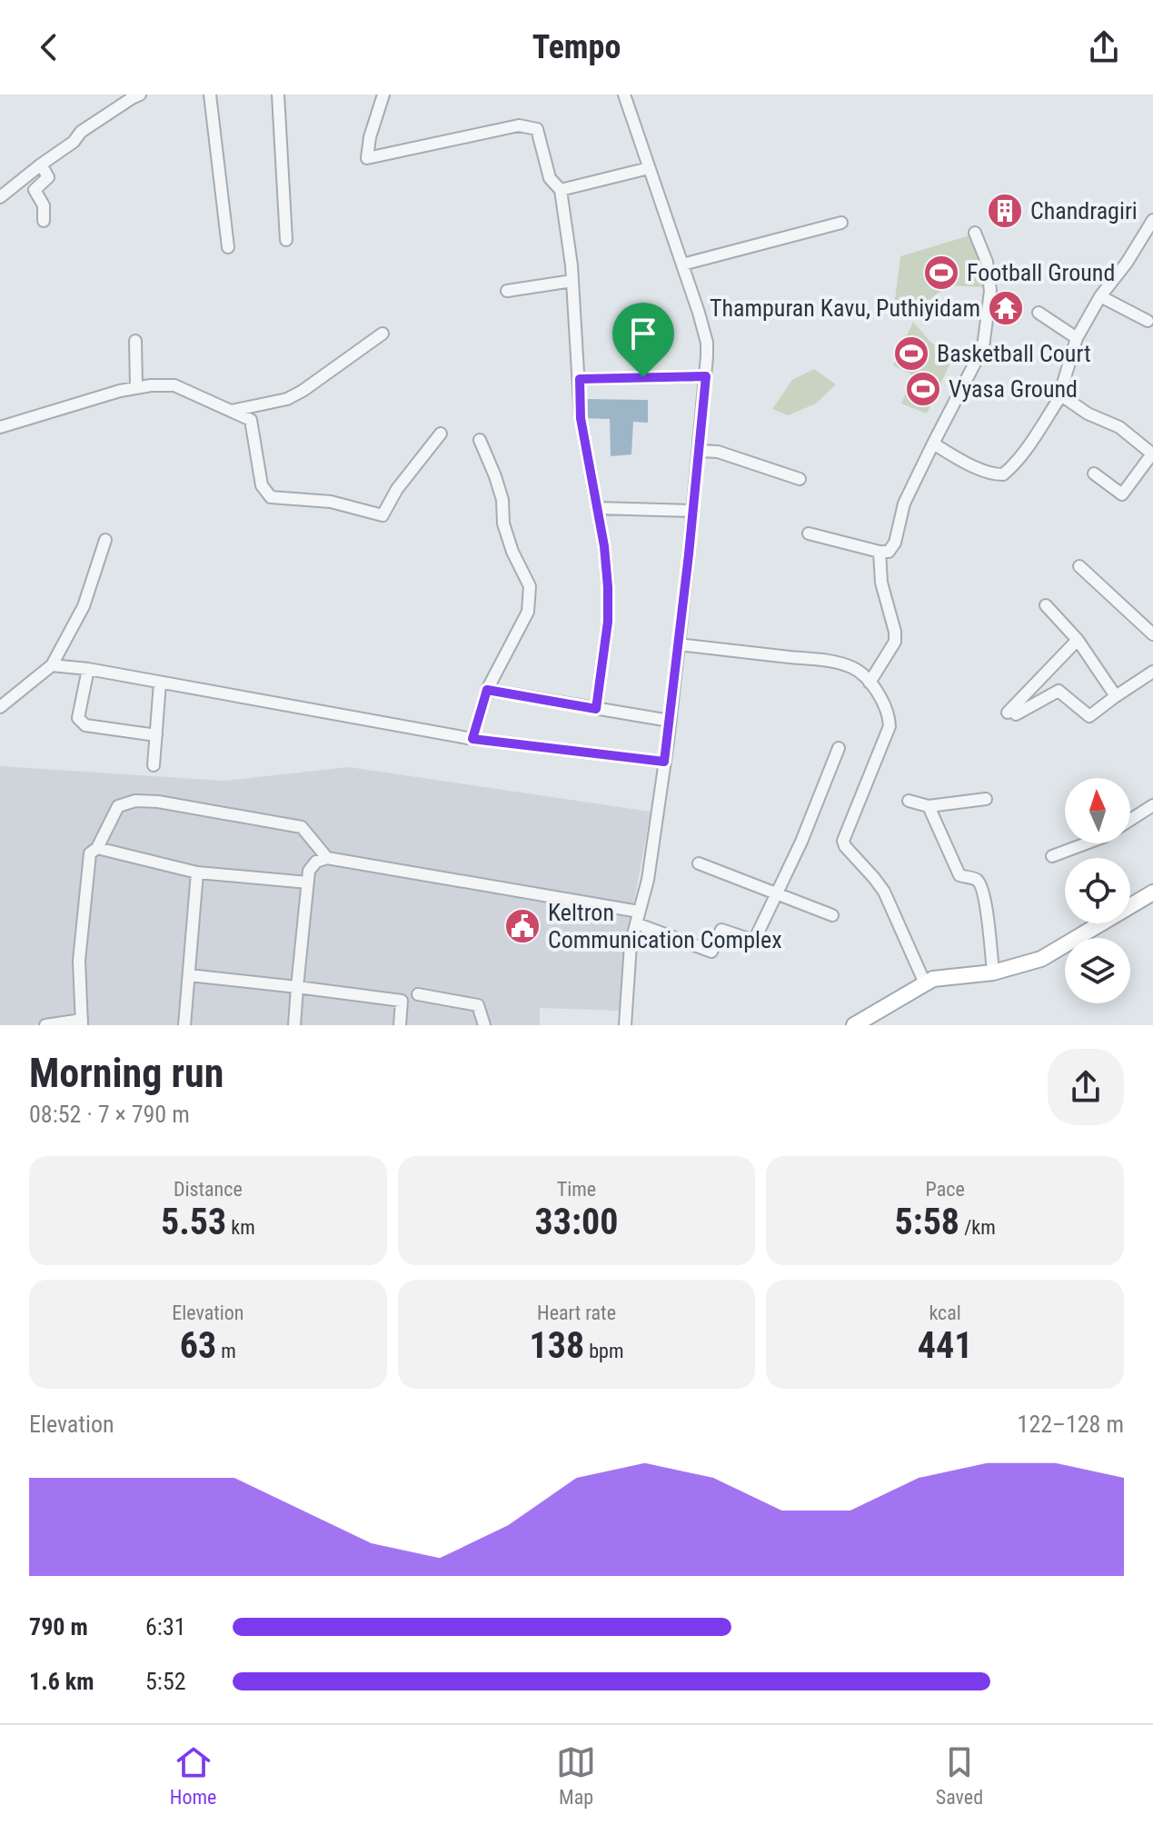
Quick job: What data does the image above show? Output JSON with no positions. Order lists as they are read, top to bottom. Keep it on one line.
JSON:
{"places":{"building":["Chandragiri"],"sports":["Football Ground","Basketball Court","Vyasa Ground"],"temple":["Thampuran Kavu, Puthiyidam"],"public building":["Keltron Communication Complex"]},"north":"top","page":{"header":"Tempo","heading":["Morning run","08:52 · 7 × 790 m"],"stats":[["Distance","5.53 km"],["Time","33:00"],["Pace","5:58 /km"],["Elevation","63 m"],["Heart rate","138 bpm"],["kcal","441"]],"chart":["Elevation","122–128 m"],"list":[{"name":"790 m","note":"6:31"},{"name":"1.6 km","note":"5:52"}],"tabs":["Home","Map","Saved"]}}
